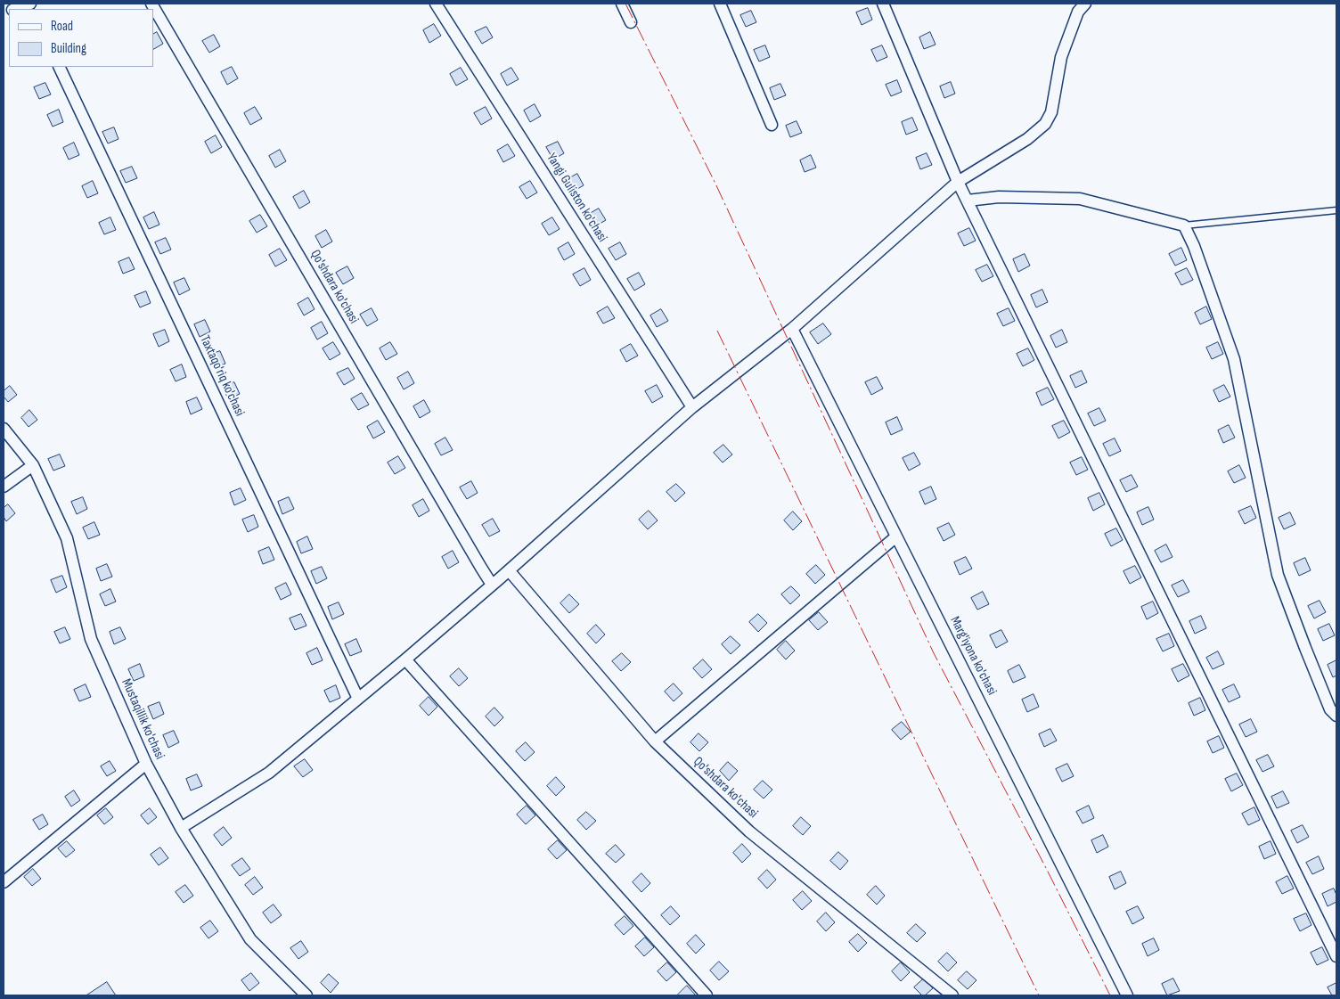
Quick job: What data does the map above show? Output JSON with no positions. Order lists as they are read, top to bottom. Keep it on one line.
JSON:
{"streets":{"street":["Yangi Guliston ko'chasi","Qo'shdara ko'chasi","Taxtaqo'riq ko'chasi","Marg'iyona ko'chasi","Mustaqillik ko'chasi"]},"legend":["Road","Building"]}
